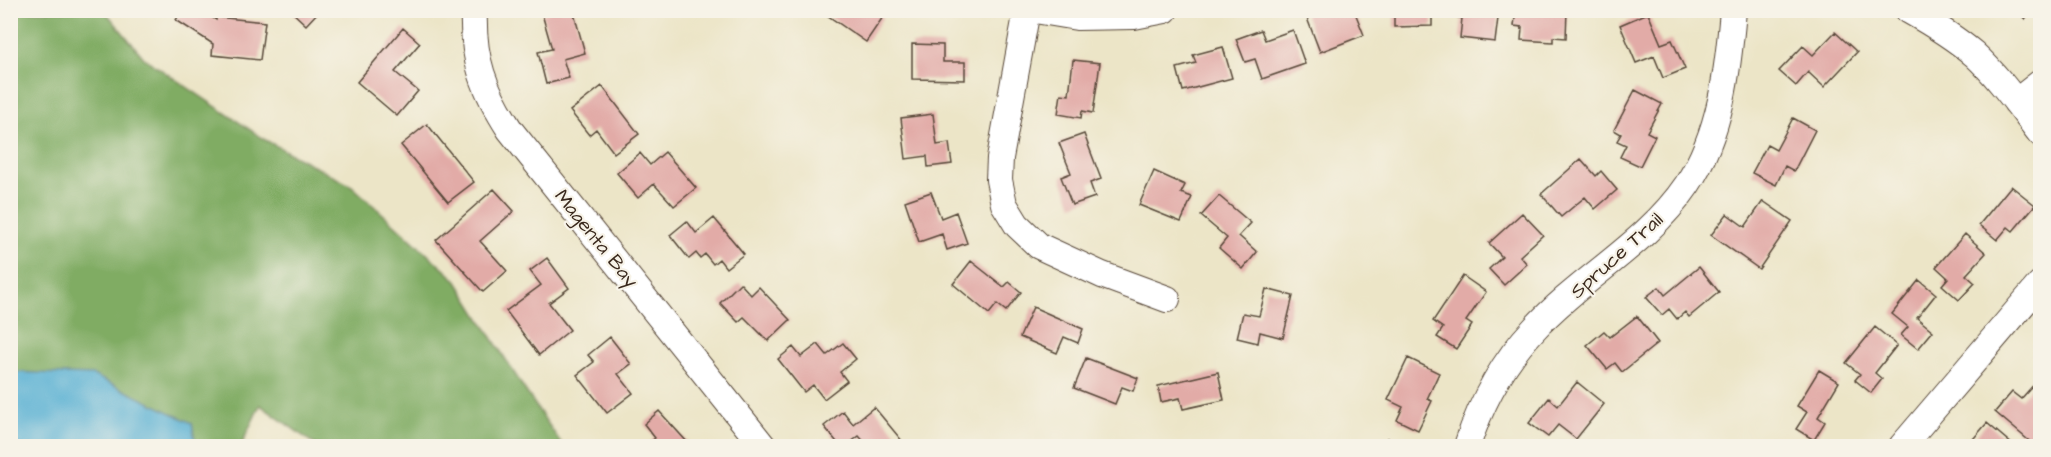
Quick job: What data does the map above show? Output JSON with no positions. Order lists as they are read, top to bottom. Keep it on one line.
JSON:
{"streets":{"street":["Magenta Bay","Spruce Trail"]}}
